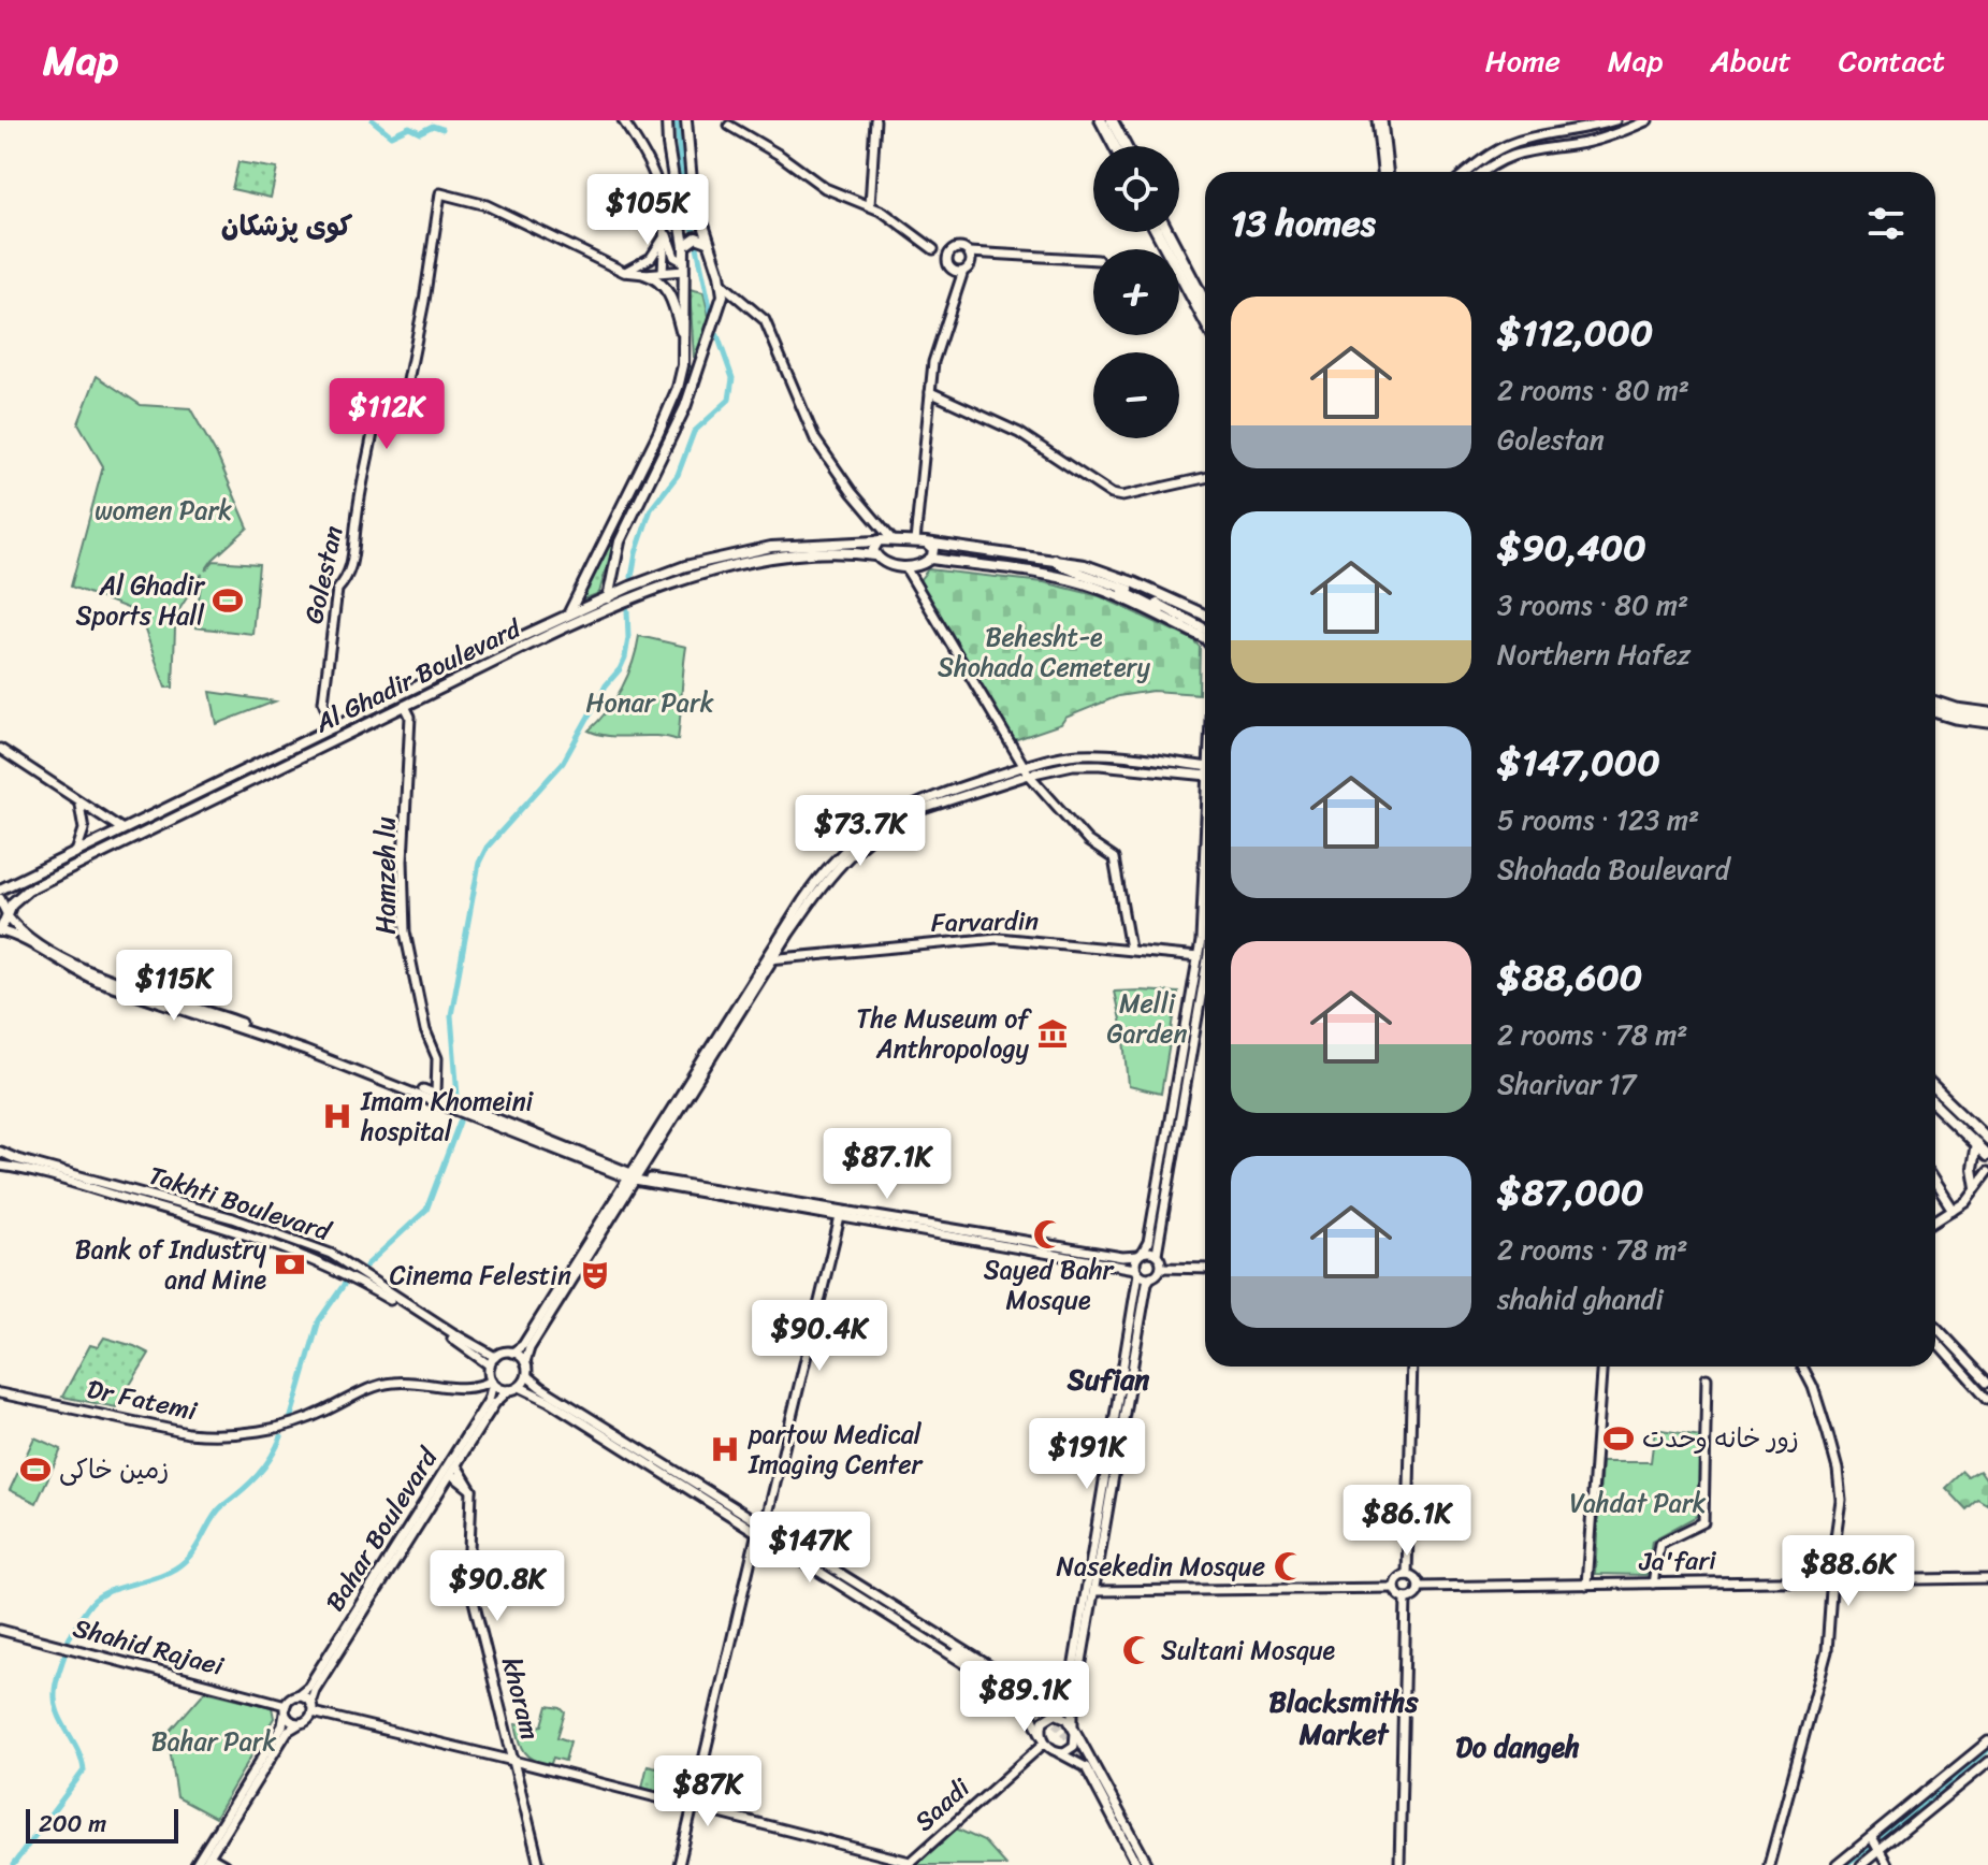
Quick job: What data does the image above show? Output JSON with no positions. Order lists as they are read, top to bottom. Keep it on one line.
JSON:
{"streets":{"main road":["Golestan","Al Ghadir Boulevard","Hamzeh lu","Farvardin","Takhti Boulevard","Dr Fatemi","Bahar Boulevard","Ja'fari","Shahid Rajaei","khoram","Saadi"]},"crossings":[["Golestan","Al Ghadir Boulevard"],["Al Ghadir Boulevard","Hamzeh lu"],["Takhti Boulevard","Bahar Boulevard"],["Bahar Boulevard","Shahid Rajaei"],["Bahar Boulevard","khoram"]],"districts":["کوی پزشکان","Sufian","Blacksmiths Market","Do dangeh"],"parks":["women Park","Behesht-e Shohada Cemetery","Honar Park","Melli Garden","Vahdat Park","Bahar Park"],"places":{"sports":["Al Ghadir Sports Hall","زور خانه وحدت","زمین خاکی"],"museum":["The Museum of Anthropology"],"hospital":["Imam Khomeini hospital","partow Medical Imaging Center"],"mosque":["Sayed Bahr Mosque","Nasekedin Mosque","Sultani Mosque"],"bank":["Bank of Industry and Mine"],"theatre":["Cinema Felestin"]},"scale_bar":"200 m","page":{"header":"Map","nav":["Home","Map","About","Contact"],"map_buttons":["+","−"],"heading":"13 homes","price":["$105K","$112K","$73.7K","$115K","$87.1K","$90.4K","$191K","$86.1K","$147K","$88.6K","$90.8K","$89.1K","$87K"],"list":[{"name":"$112,000","note":"2 rooms · 80 m² · Golestan"},{"name":"$90,400","note":"3 rooms · 80 m² · Northern Hafez"},{"name":"$147,000","note":"5 rooms · 123 m² · Shohada Boulevard"},{"name":"$88,600","note":"2 rooms · 78 m² · Sharivar 17"},{"name":"$87,000","note":"2 rooms · 78 m² · shahid ghandi"}],"scale":"200 m"}}
